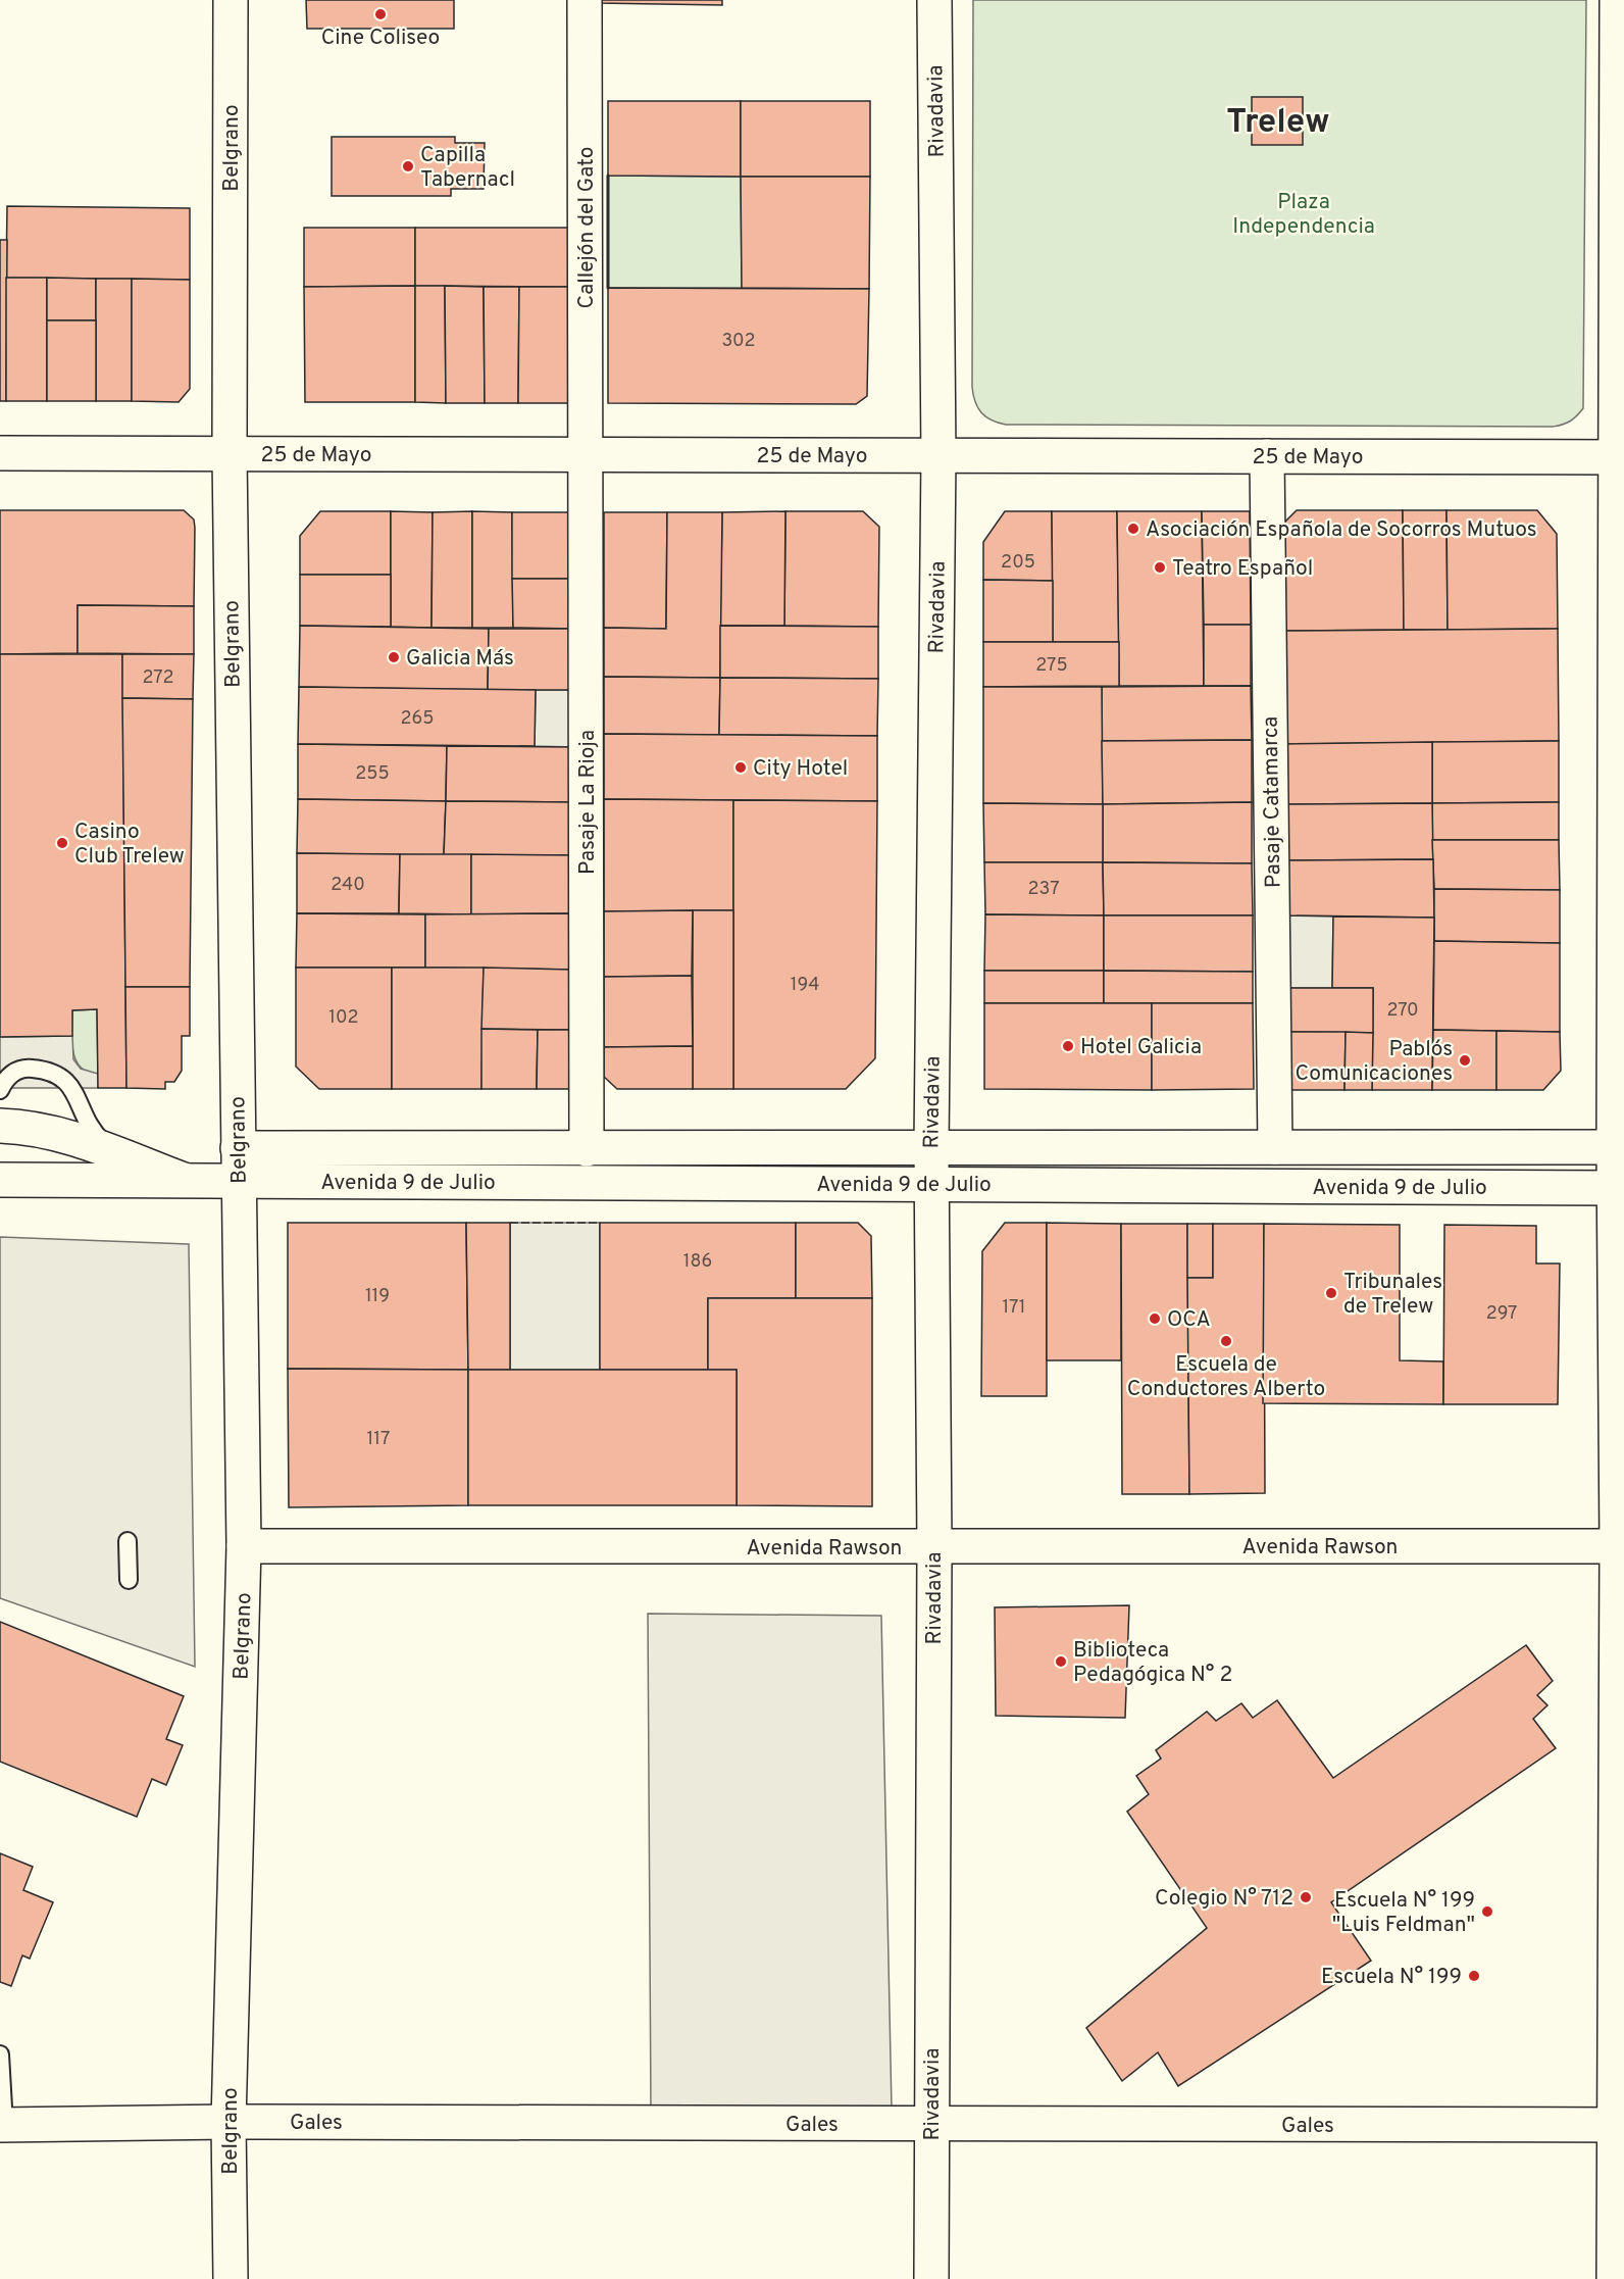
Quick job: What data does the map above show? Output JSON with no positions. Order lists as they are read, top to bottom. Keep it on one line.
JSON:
{"streets":{"street":["Rivadavia","Belgrano","Callejón del Gato","25 de Mayo","Pasaje La Rioja","Pasaje Catamarca","Avenida 9 de Julio","Avenida Rawson","Gales"]},"crossings":[["Rivadavia","25 de Mayo"],["Rivadavia","Avenida 9 de Julio"],["Rivadavia","Avenida Rawson"],["Rivadavia","Gales"],["Belgrano","25 de Mayo"],["Belgrano","Avenida 9 de Julio"],["Belgrano","Avenida Rawson"],["Belgrano","Gales"],["Callejón del Gato","25 de Mayo"],["Callejón del Gato","Pasaje La Rioja"],["25 de Mayo","Pasaje La Rioja"],["25 de Mayo","Pasaje Catamarca"],["Pasaje La Rioja","Avenida 9 de Julio"],["Pasaje Catamarca","Avenida 9 de Julio"]],"districts":["Trelew"],"parks":["Plaza Independencia"],"places":["Cine Coliseo","Capilla Tabernacl","Asociación Española de Socorros Mutuos","Teatro Español","Galicia Más","City Hotel","Casino Club Trelew","Hotel Galicia","Pablo´s Comunicaciones","Tribunales de Trelew","OCA","Escuela de Conductores Alberto","Biblioteca Pedagógica N° 2","Colegio N° 712","Escuela N° 199 \"Luis Feldman\"","Escuela N° 199"],"house_numbers":["302","205","275","272","265","255","240","237","194","270","102","186","119","171","297","117"]}
